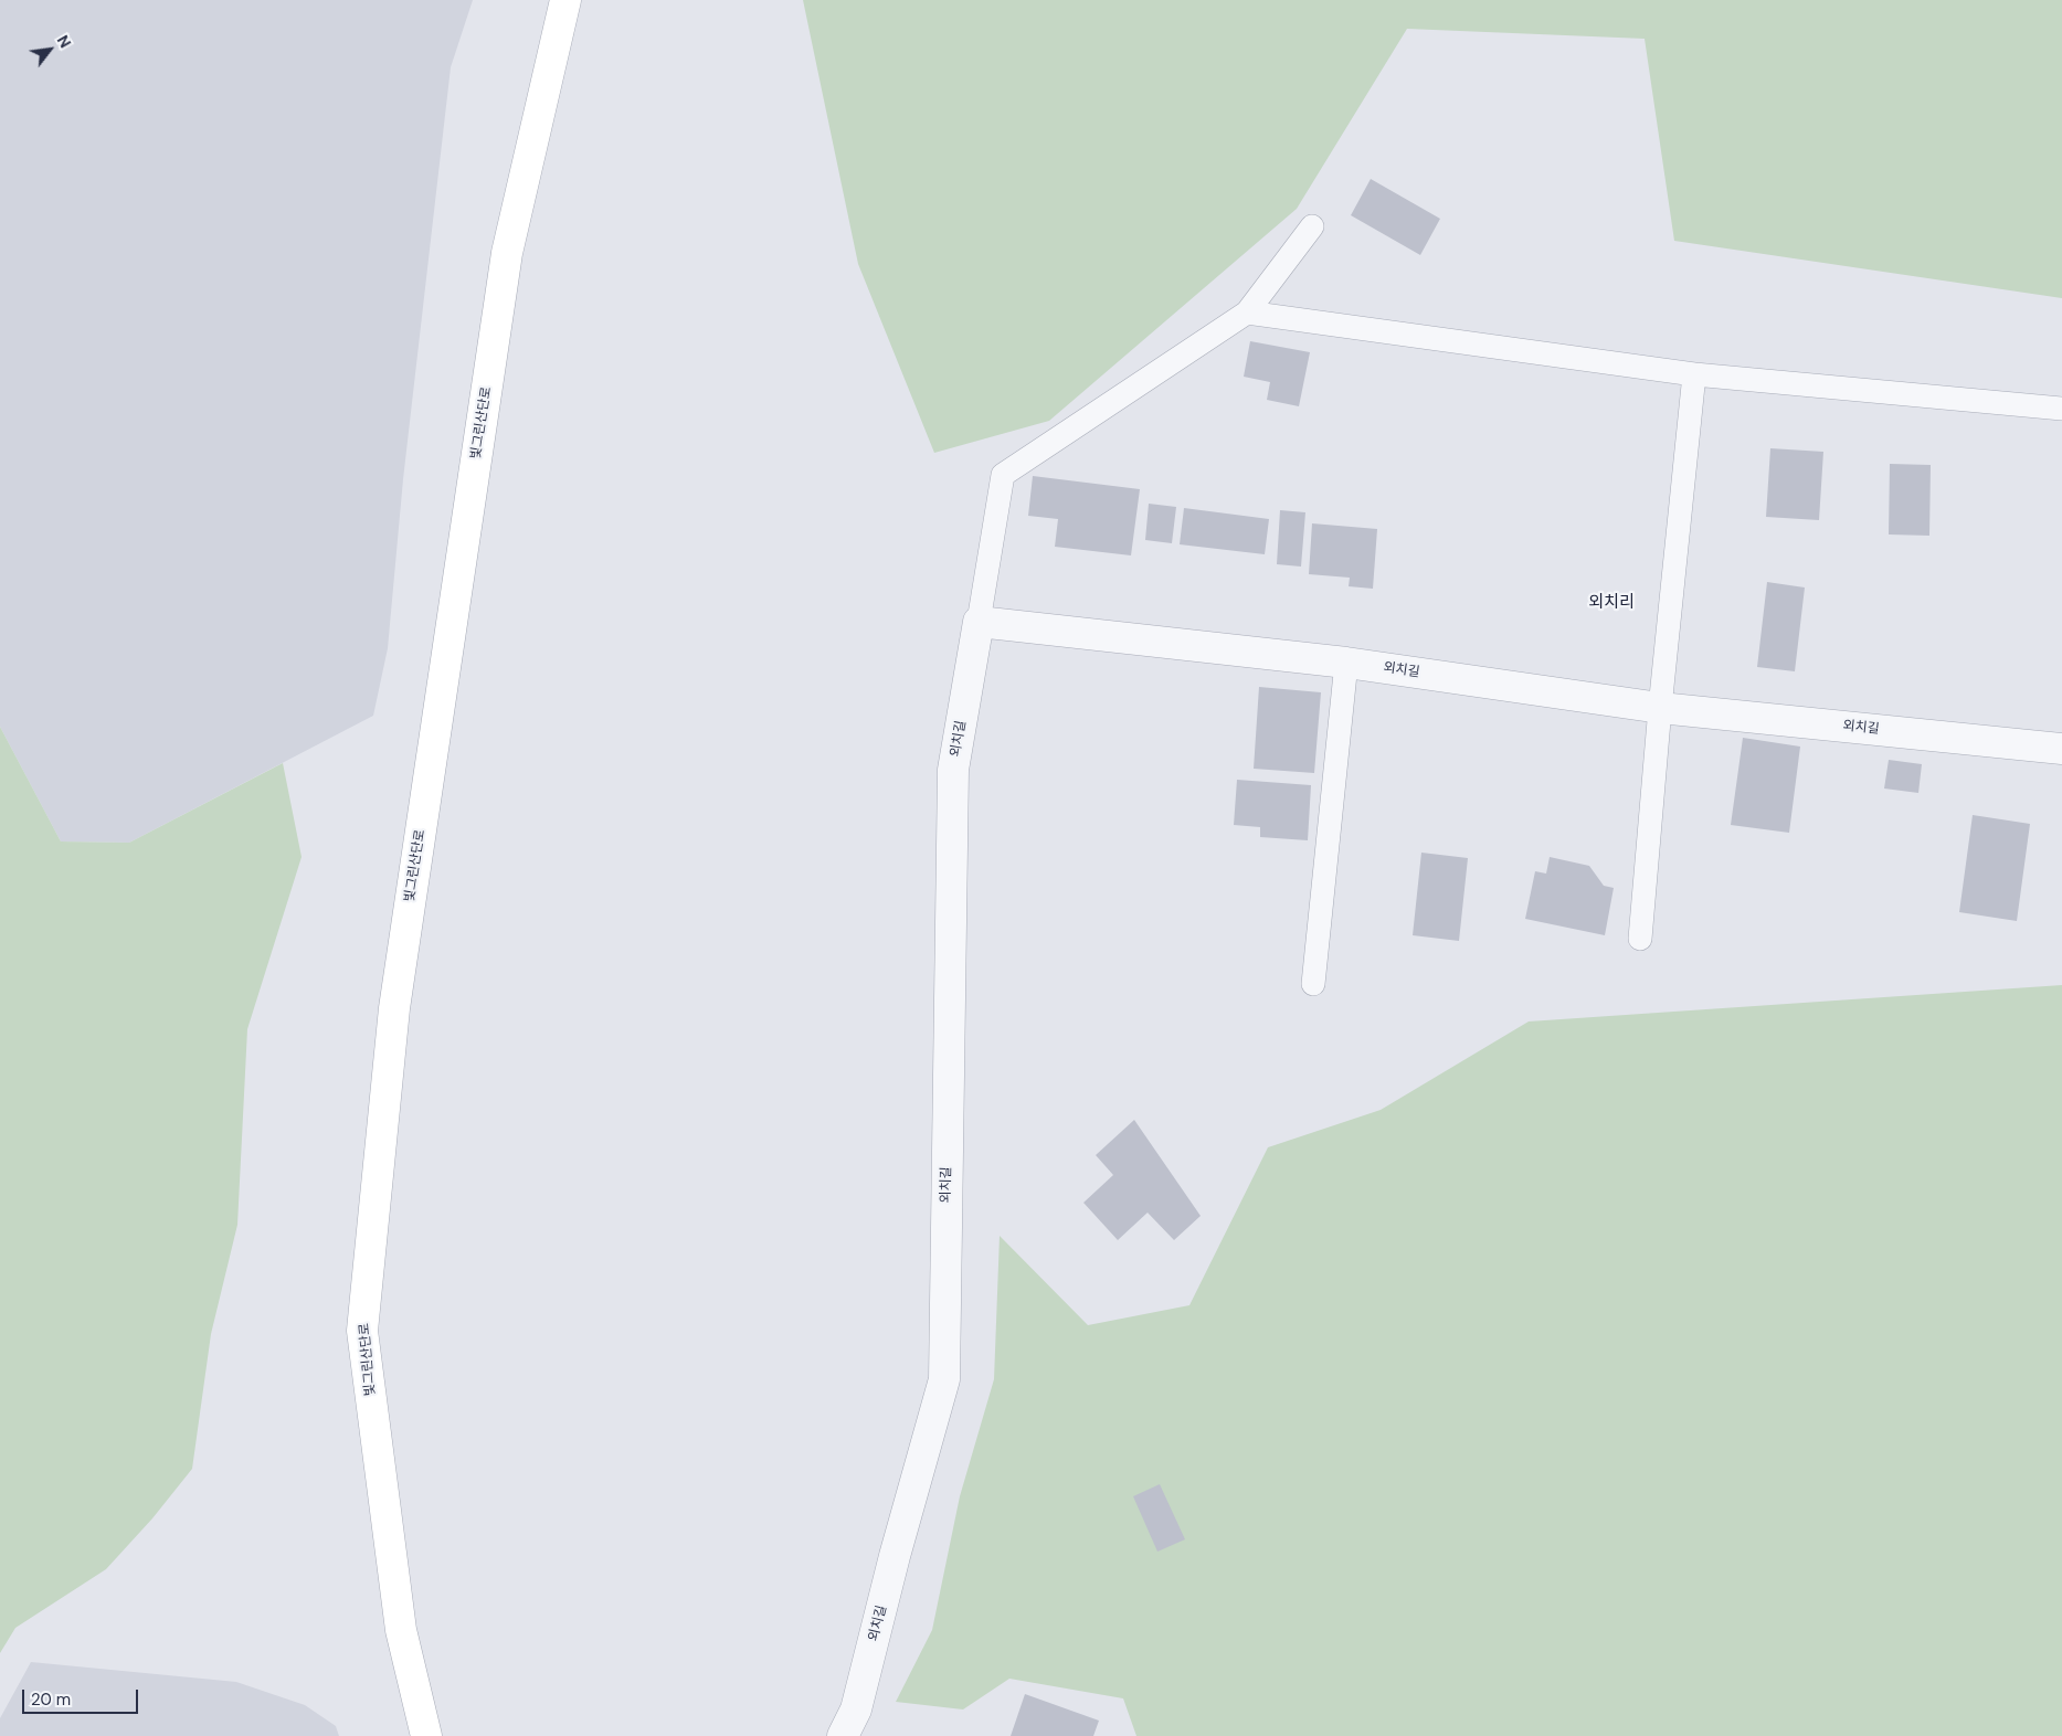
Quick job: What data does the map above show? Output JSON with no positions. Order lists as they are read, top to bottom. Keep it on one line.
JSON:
{"streets":{"street":["빛그린산단로","외치길"]},"districts":["외치리"],"scale_bar":"20 m","north":"top right"}
